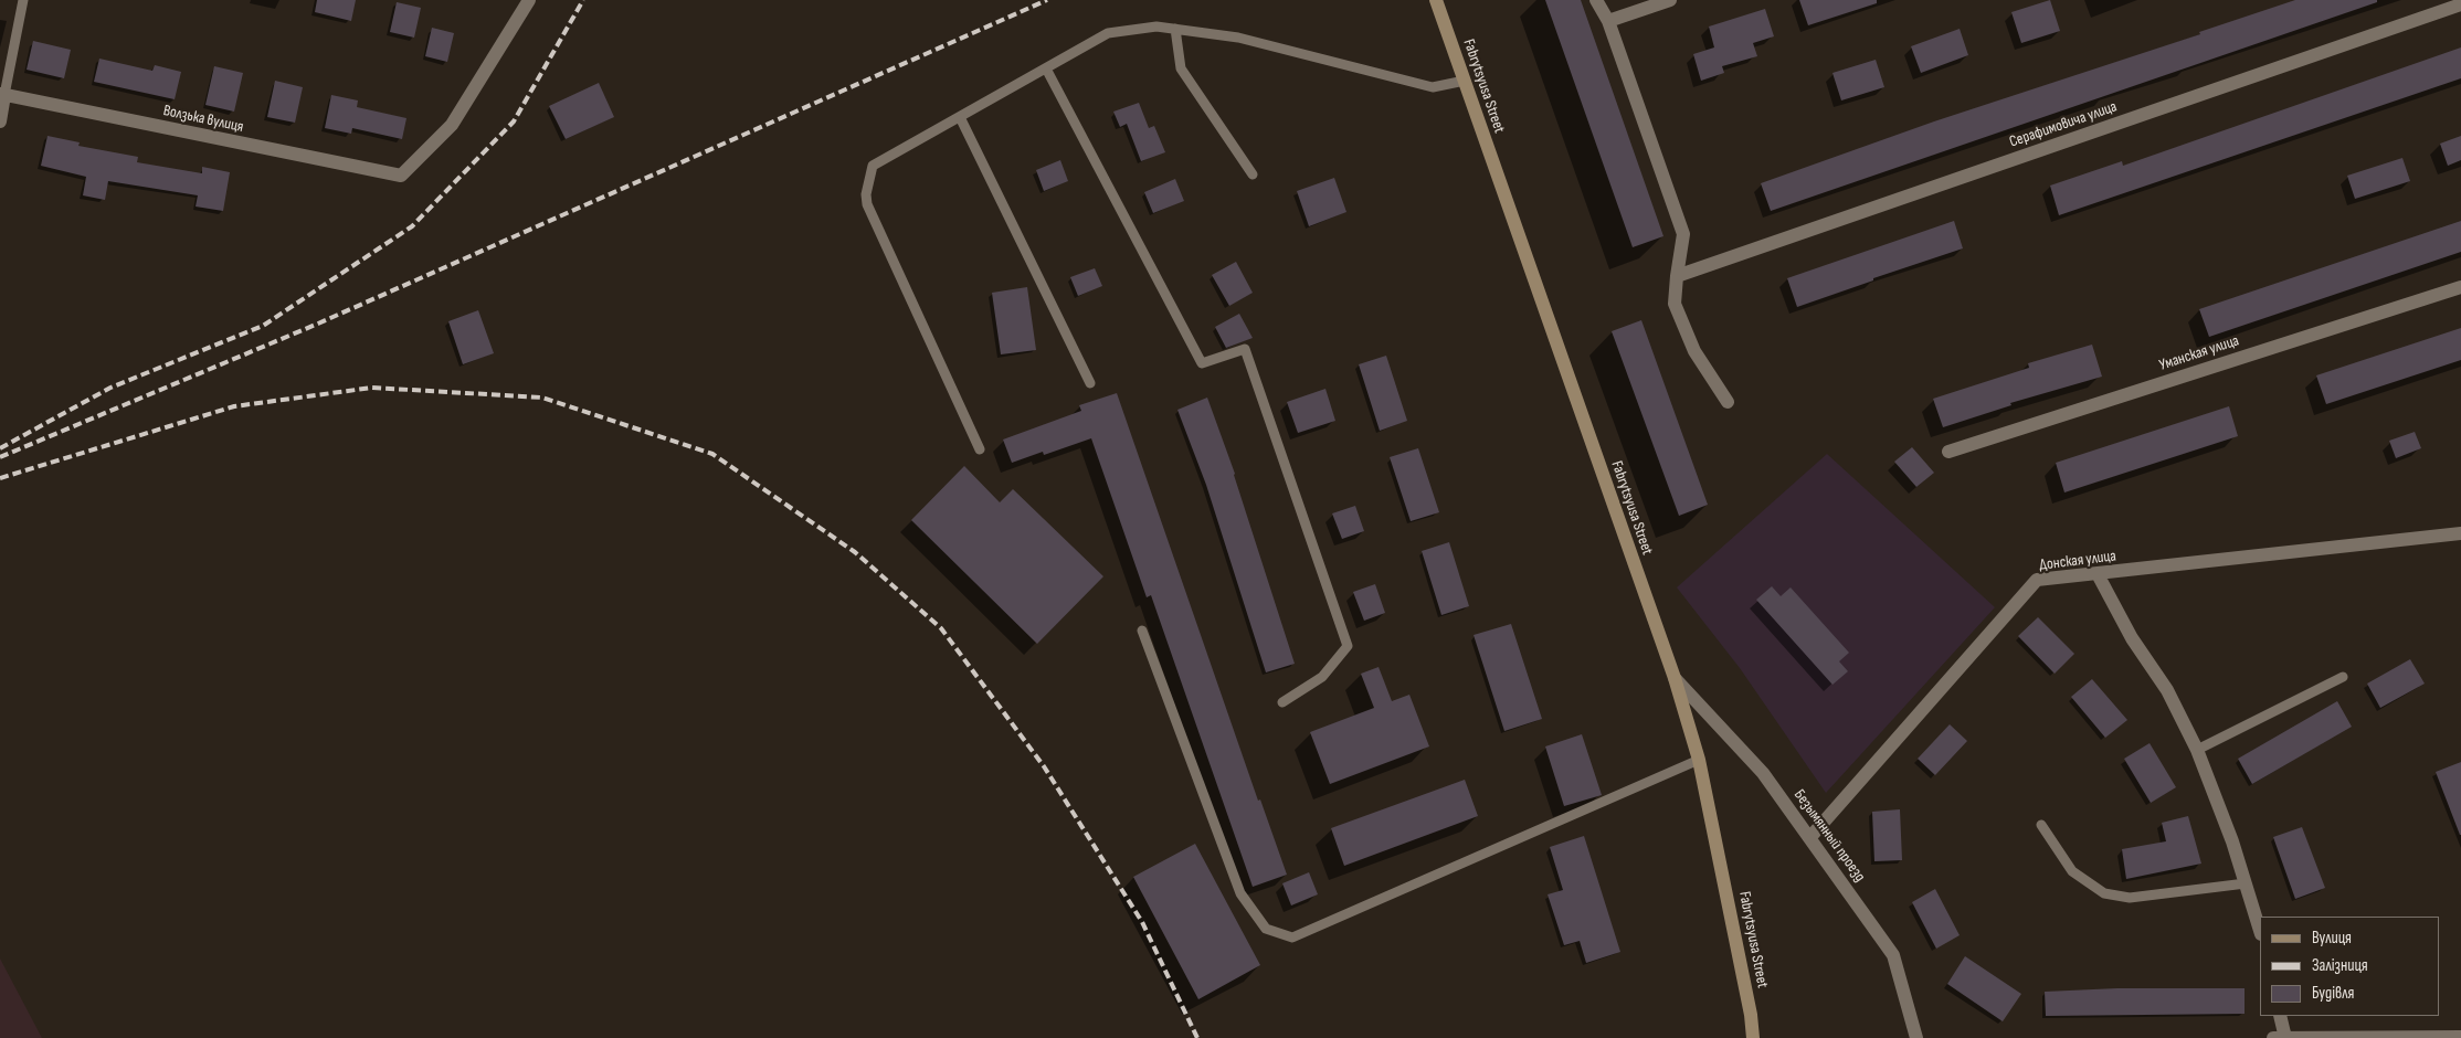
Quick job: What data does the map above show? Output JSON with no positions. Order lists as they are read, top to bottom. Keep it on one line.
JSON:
{"streets":{"main road":["Fabrytsyusa Street"],"street":["Волзька вулиця","Серафимовича улица","Уманская улица","Донская улица","Безымянный проезд"]},"crossings":[["Fabrytsyusa Street","Безымянный проезд"],["Донская улица","Безымянный проезд"]],"legend":["Вулиця","Залізниця","Будівля"]}
